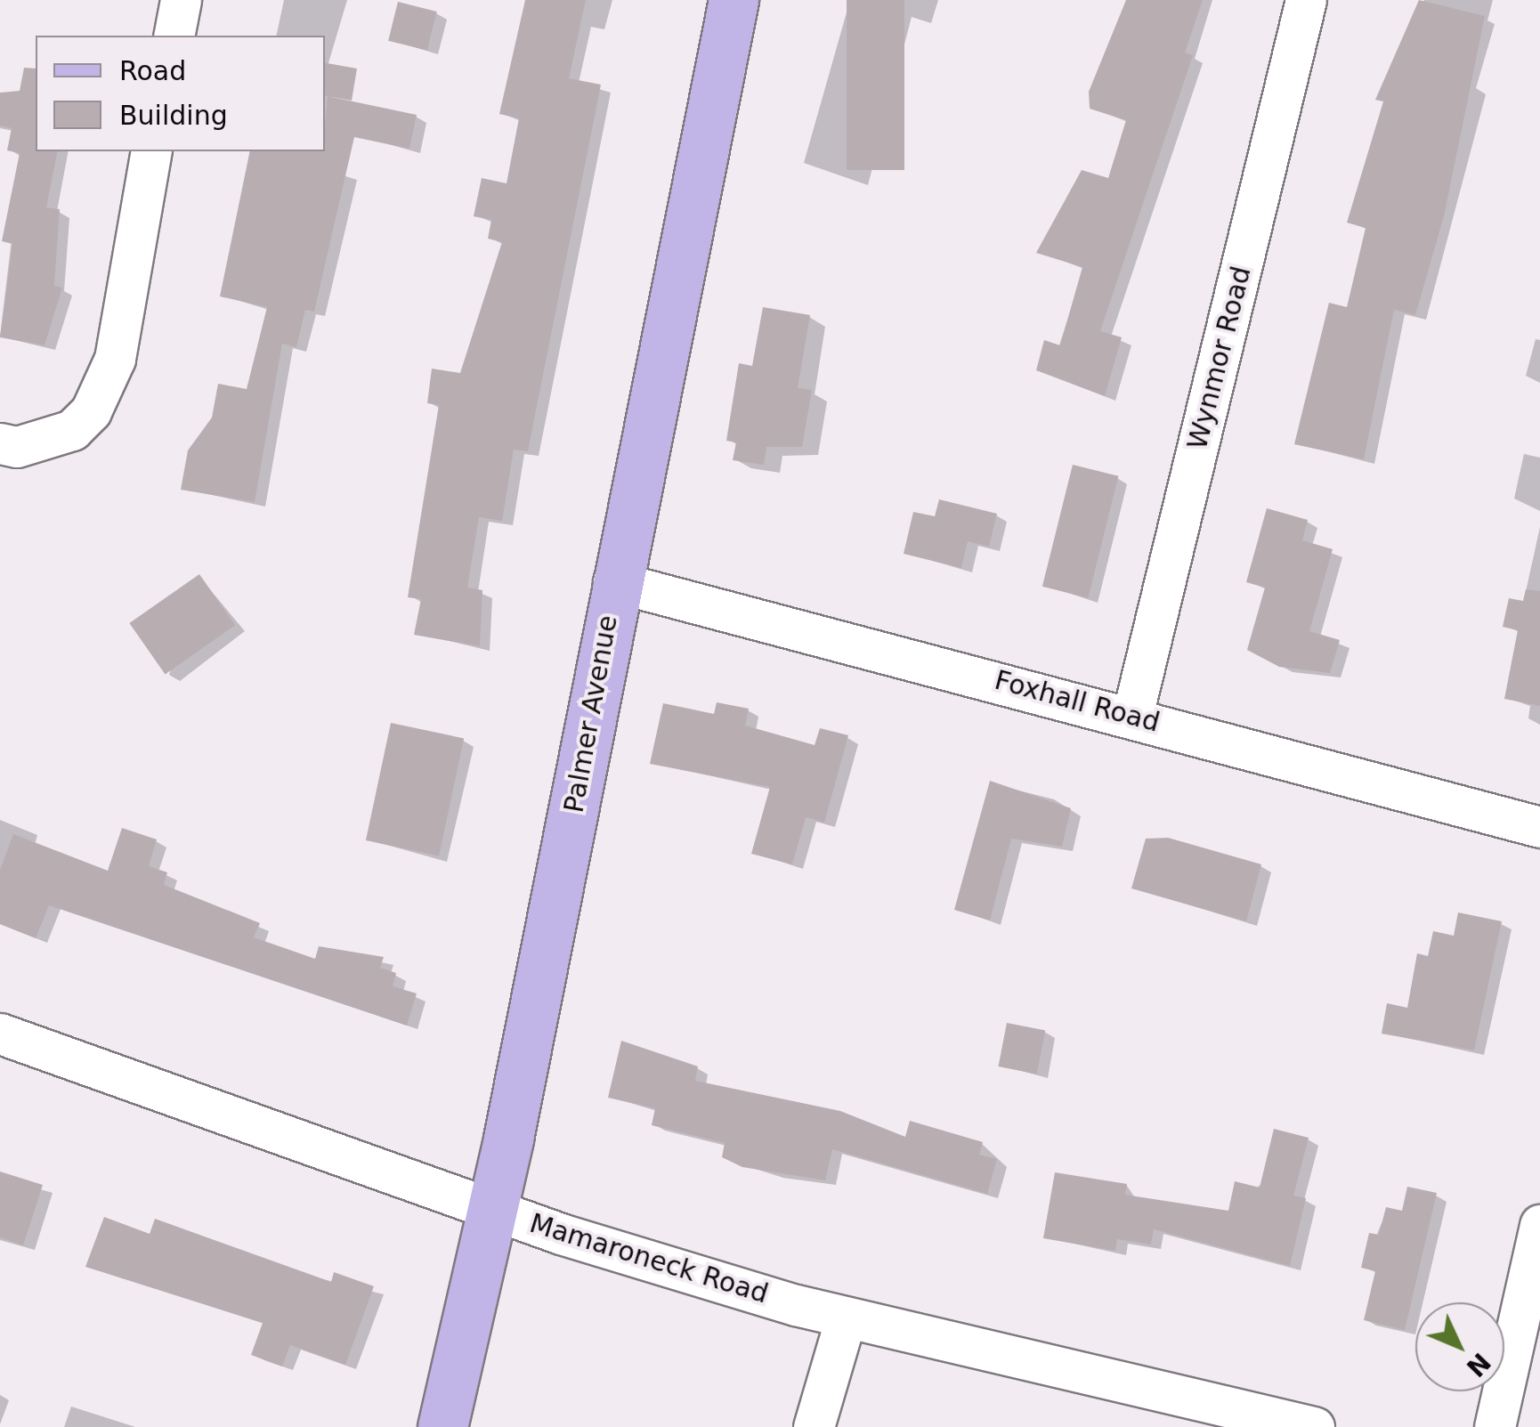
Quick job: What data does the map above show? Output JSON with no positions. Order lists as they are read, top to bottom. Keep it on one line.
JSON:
{"streets":{"main road":["Palmer Avenue"],"street":["Wynmor Road","Foxhall Road","Mamaroneck Road"]},"crossings":[["Wynmor Road","Foxhall Road"],["Foxhall Road","Palmer Avenue"],["Palmer Avenue","Mamaroneck Road"]],"legend":["Road","Building"],"north":"bottom right"}
